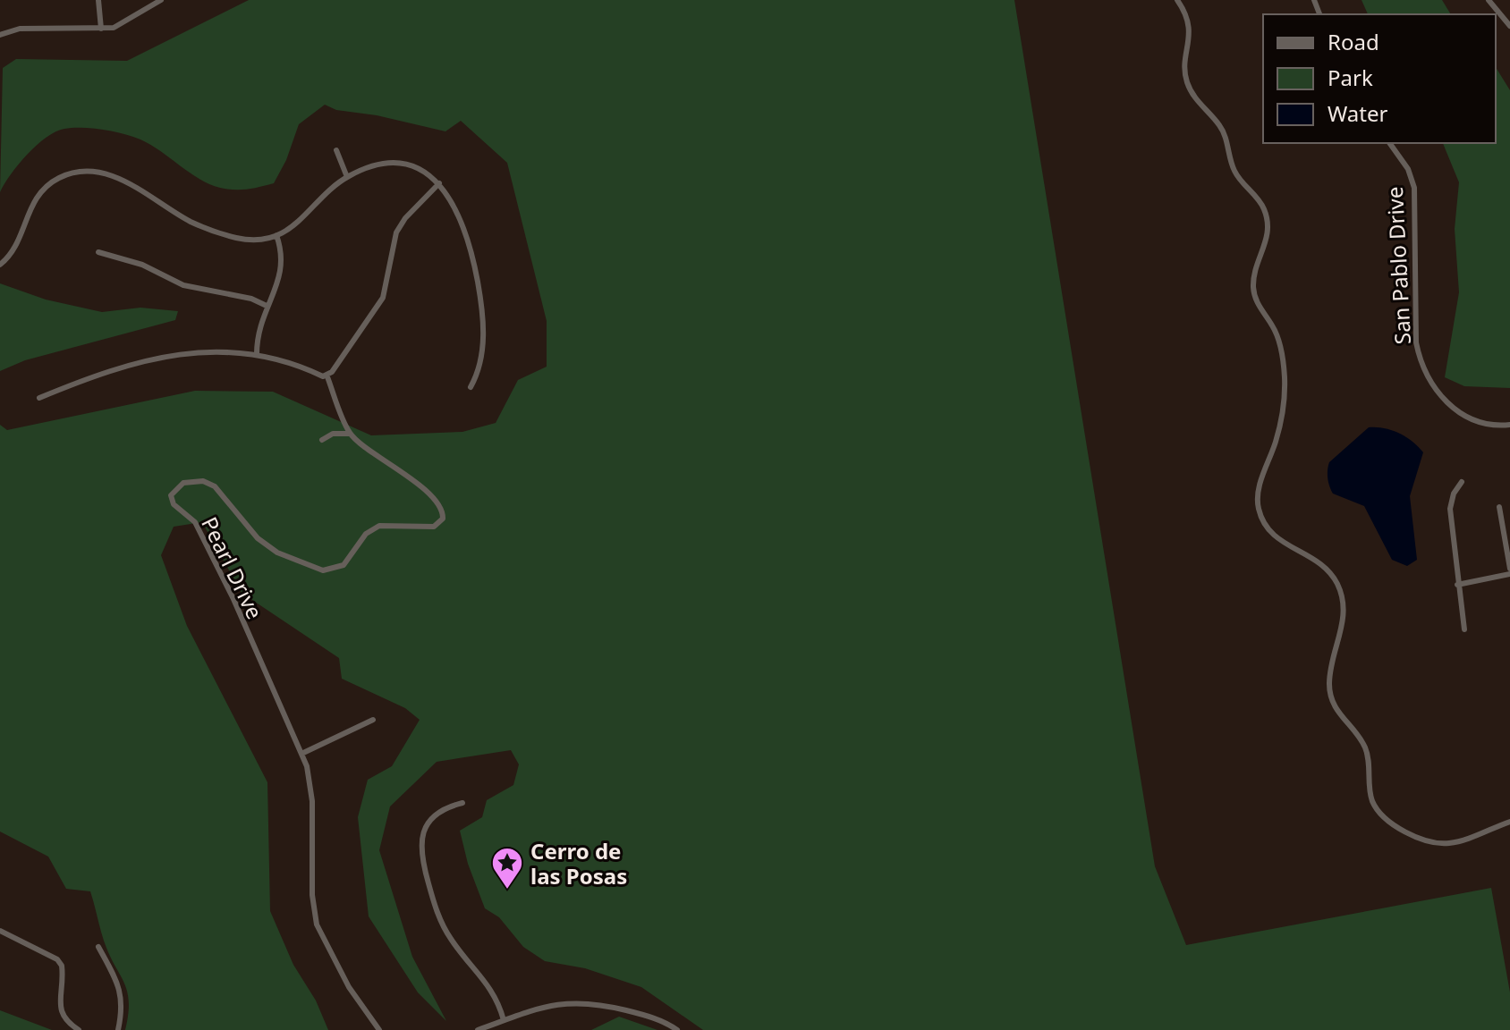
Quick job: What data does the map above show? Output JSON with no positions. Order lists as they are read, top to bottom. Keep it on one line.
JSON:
{"streets":{"street":["San Pablo Drive","Pearl Drive"]},"places":{"place":["Cerro de las Posas"]},"legend":["Road","Park","Water"]}
